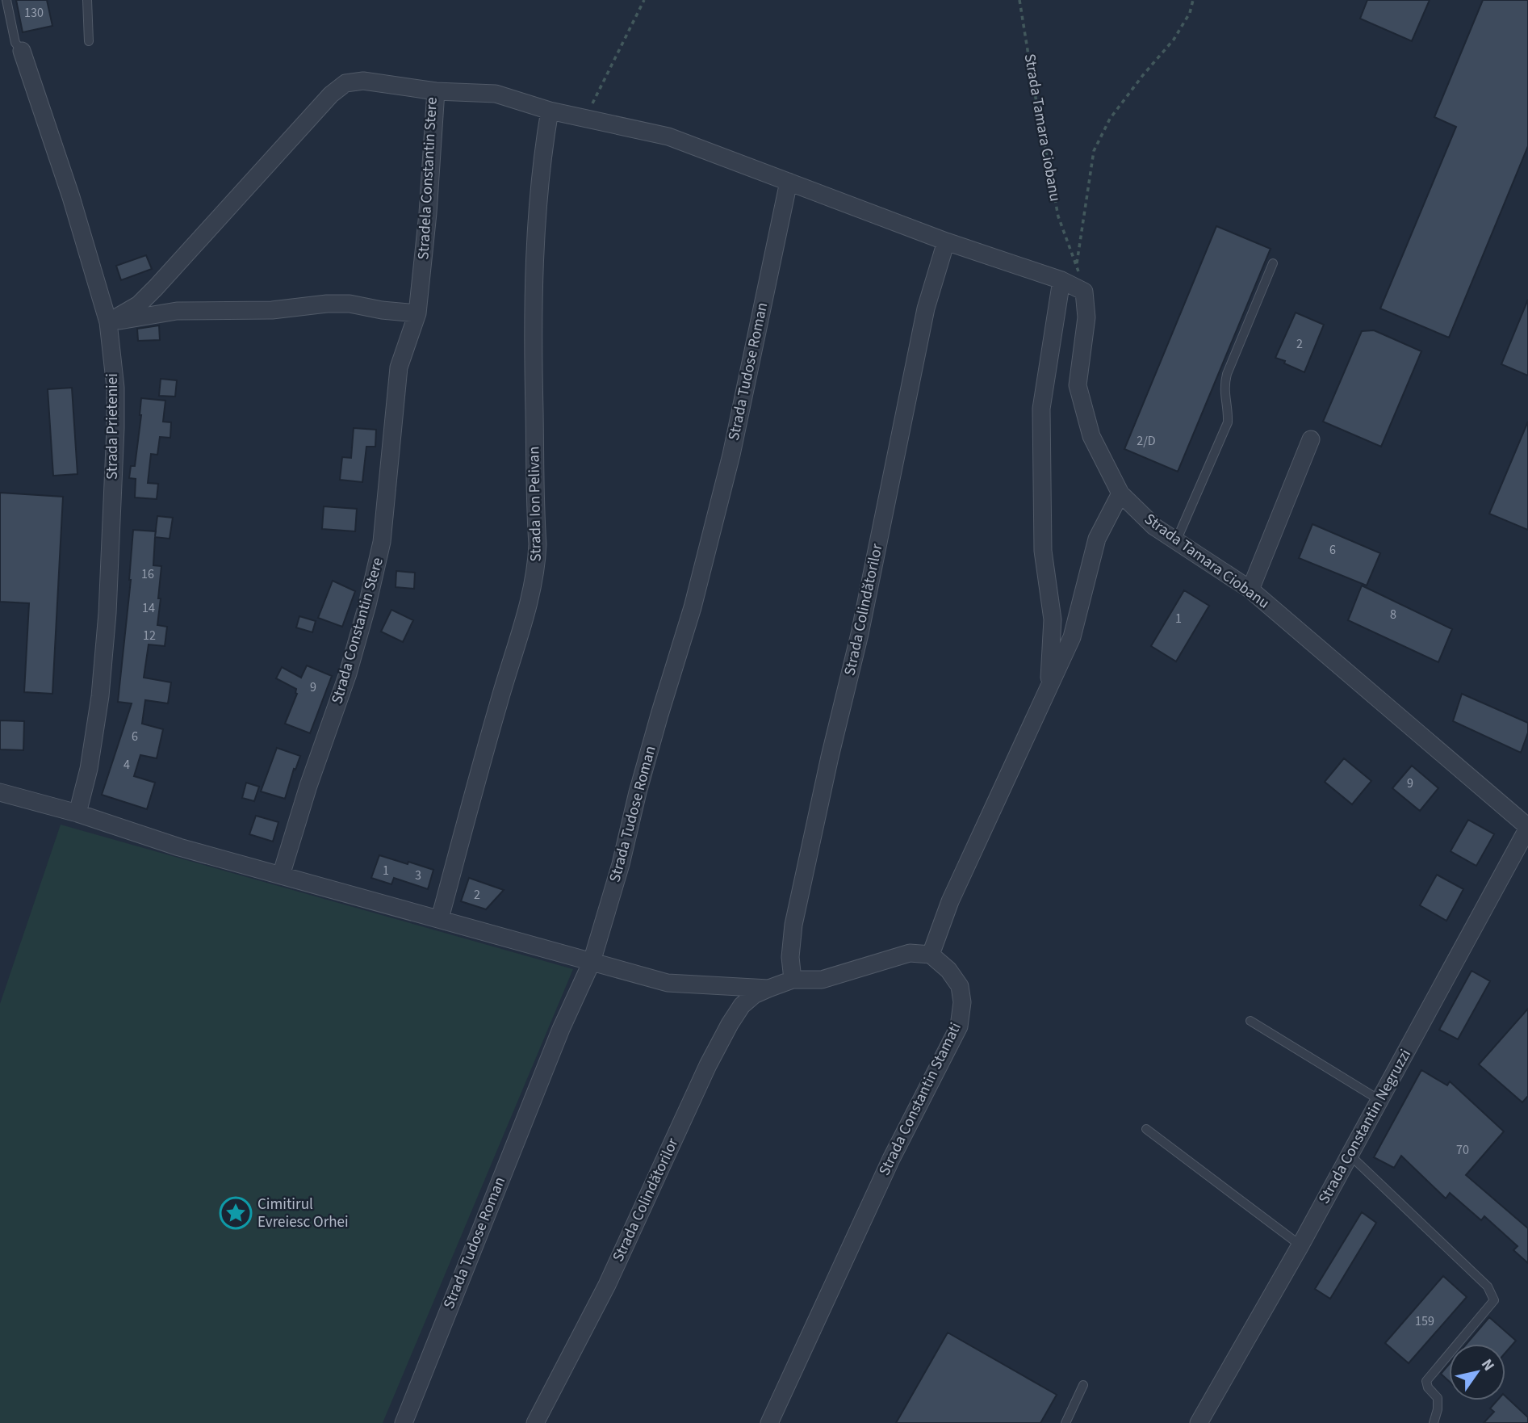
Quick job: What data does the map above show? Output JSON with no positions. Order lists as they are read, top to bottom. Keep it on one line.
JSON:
{"streets":{"street":["Strada Tamara Ciobanu","Stradela Constantin Stere","Strada Tudose Roman","Strada Prieteniei","Strada Ion Pelivan","Strada Colindătorilor","Strada Constantin Stere","Strada Constantin Stamati","Strada Constantin Negruzzi"]},"crossings":[["Strada Tamara Ciobanu","Strada Constantin Negruzzi"],["Stradela Constantin Stere","Strada Prieteniei"],["Stradela Constantin Stere","Strada Constantin Stere"]],"places":{"place":["Cimitirul Evreiesc Orhei"]},"house_numbers":["130","2","2/D","6","16","14","8","1","12","9","6","4","9","1","3","2","70","159"],"north":"top right"}
